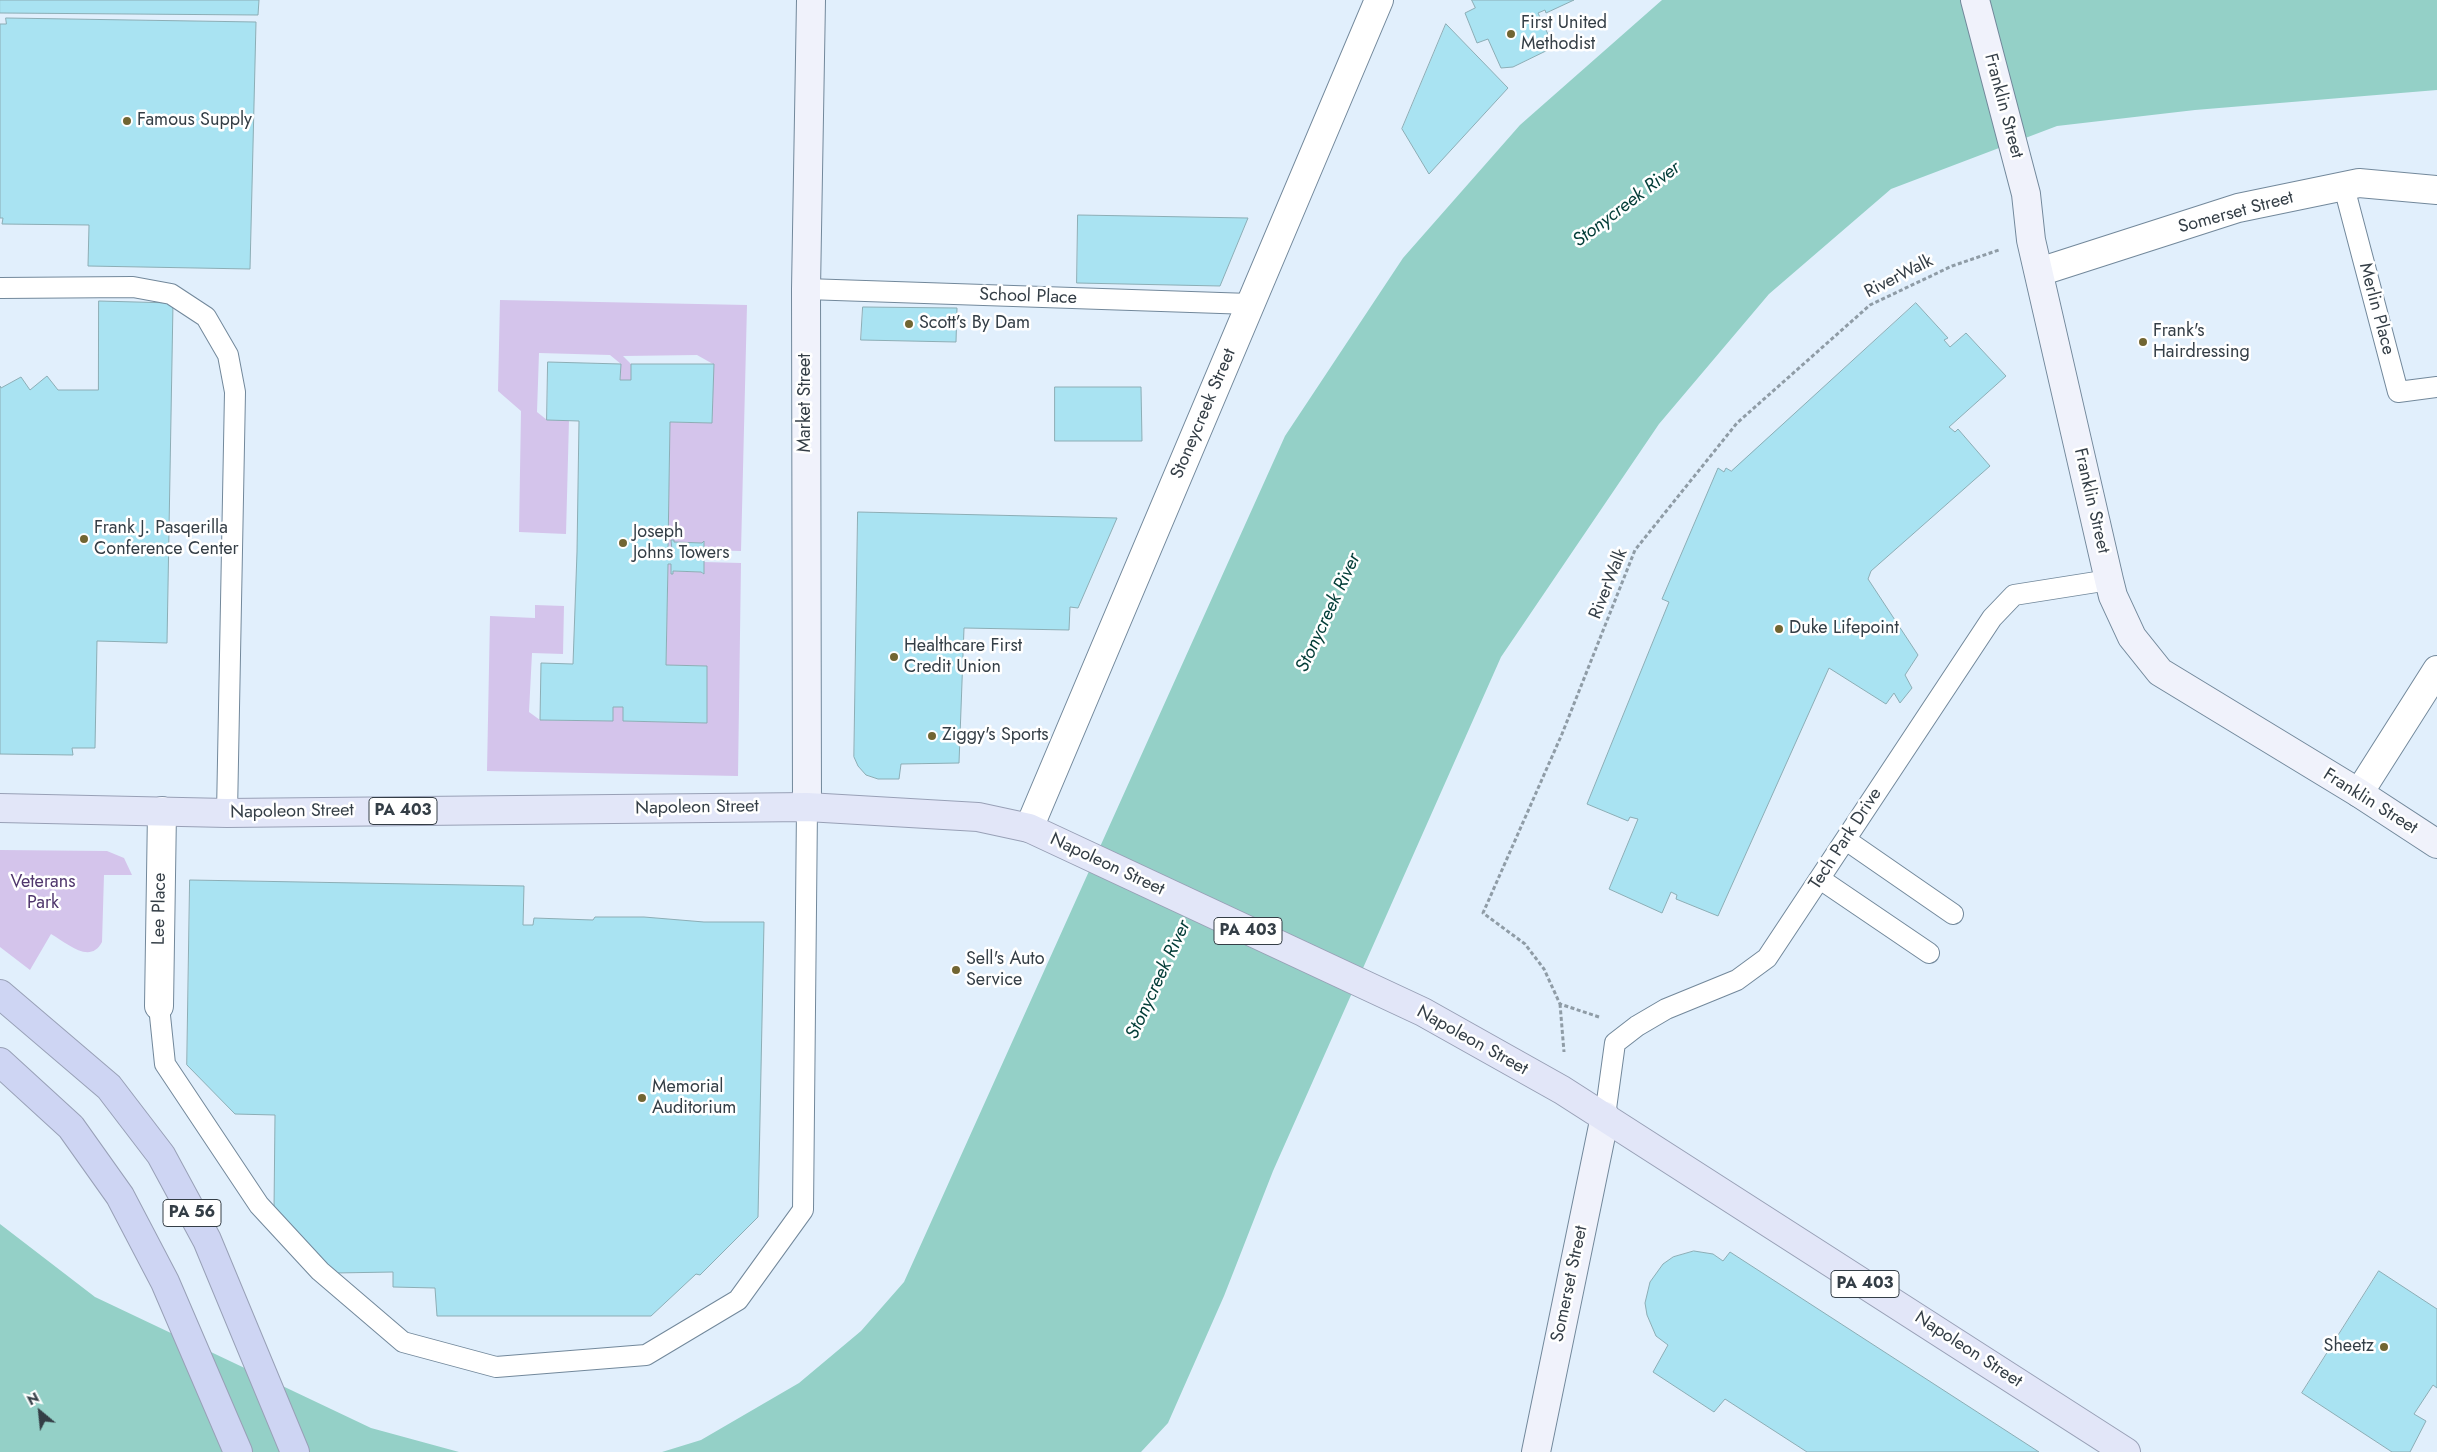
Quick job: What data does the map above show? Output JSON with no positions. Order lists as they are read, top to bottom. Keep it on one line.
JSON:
{"streets":{"highway":["PA 56"],"main road":["Napoleon Street","PA 403"],"street":["Franklin Street","Somerset Street","Market Street","Stoneycreek Street","Lee Place"],"lane":["School Place","Merlin Place","Tech Park Drive"],"path":["RiverWalk"]},"crossings":[["Franklin Street","Somerset Street"],["Franklin Street","RiverWalk"],["Franklin Street","Tech Park Drive"],["Somerset Street","Merlin Place"],["Somerset Street","Napoleon Street"],["Somerset Street","Tech Park Drive"],["School Place","Market Street"],["School Place","Stoneycreek Street"],["Market Street","Napoleon Street"],["Stoneycreek Street","Napoleon Street"],["Napoleon Street","Tech Park Drive"],["Napoleon Street","Lee Place"]],"water":["Stonycreek River"],"parks":["Veterans Park"],"places":["First United Methodist","Famous Supply","Scott’s By Dam","Frank's Hairdressing","Frank J. Pasqerilla Conference Center","Joseph Johns Towers","Duke Lifepoint","Healthcare First Credit Union","Ziggy's Sports","Sell's Auto Service","Memorial Auditorium","Sheetz"],"north":"top left"}
